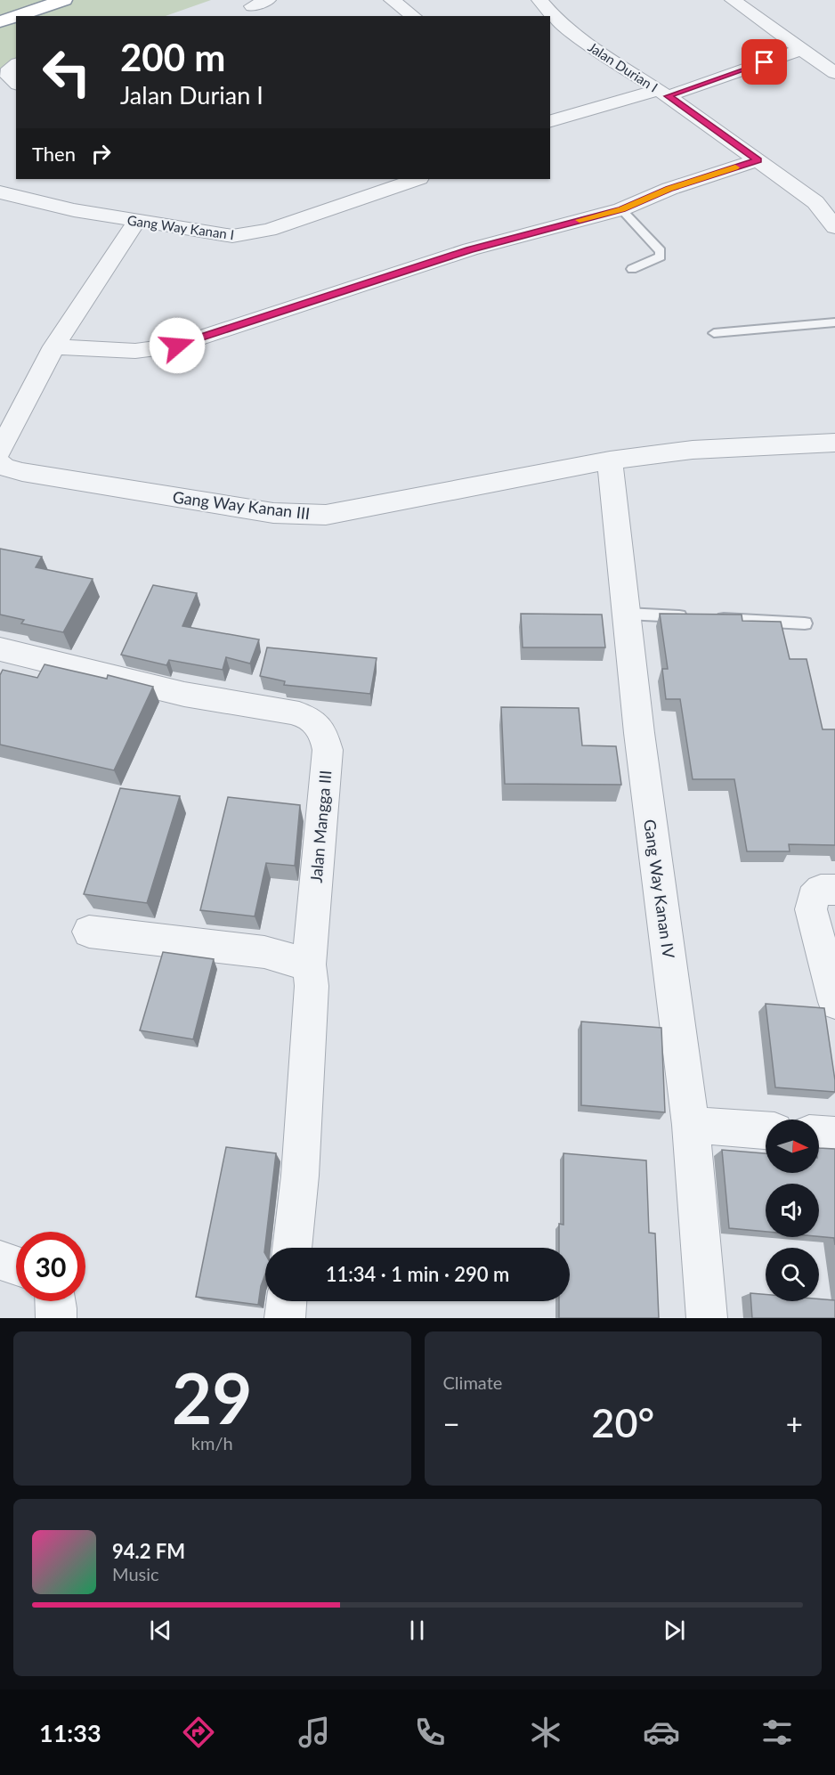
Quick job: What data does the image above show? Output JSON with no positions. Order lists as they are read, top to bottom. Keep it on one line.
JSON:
{"streets":{"street":["Jalan Durian I","Gang Way Kanan I","Gang Way Kanan III","Jalan Mangga III","Gang Way Kanan IV"]},"crossings":[["Gang Way Kanan III","Gang Way Kanan IV"]],"north":"right","page":{"turn":["200 m","Jalan Durian I"],"then":"Then","limit":"30","trip":"11:34 · 1 min · 290 m","tile":[["29","km/h"],"Climate"],"heat":["−","20°","+"],"song":["94.2 FM","Music"],"tabs":"11:33"}}
